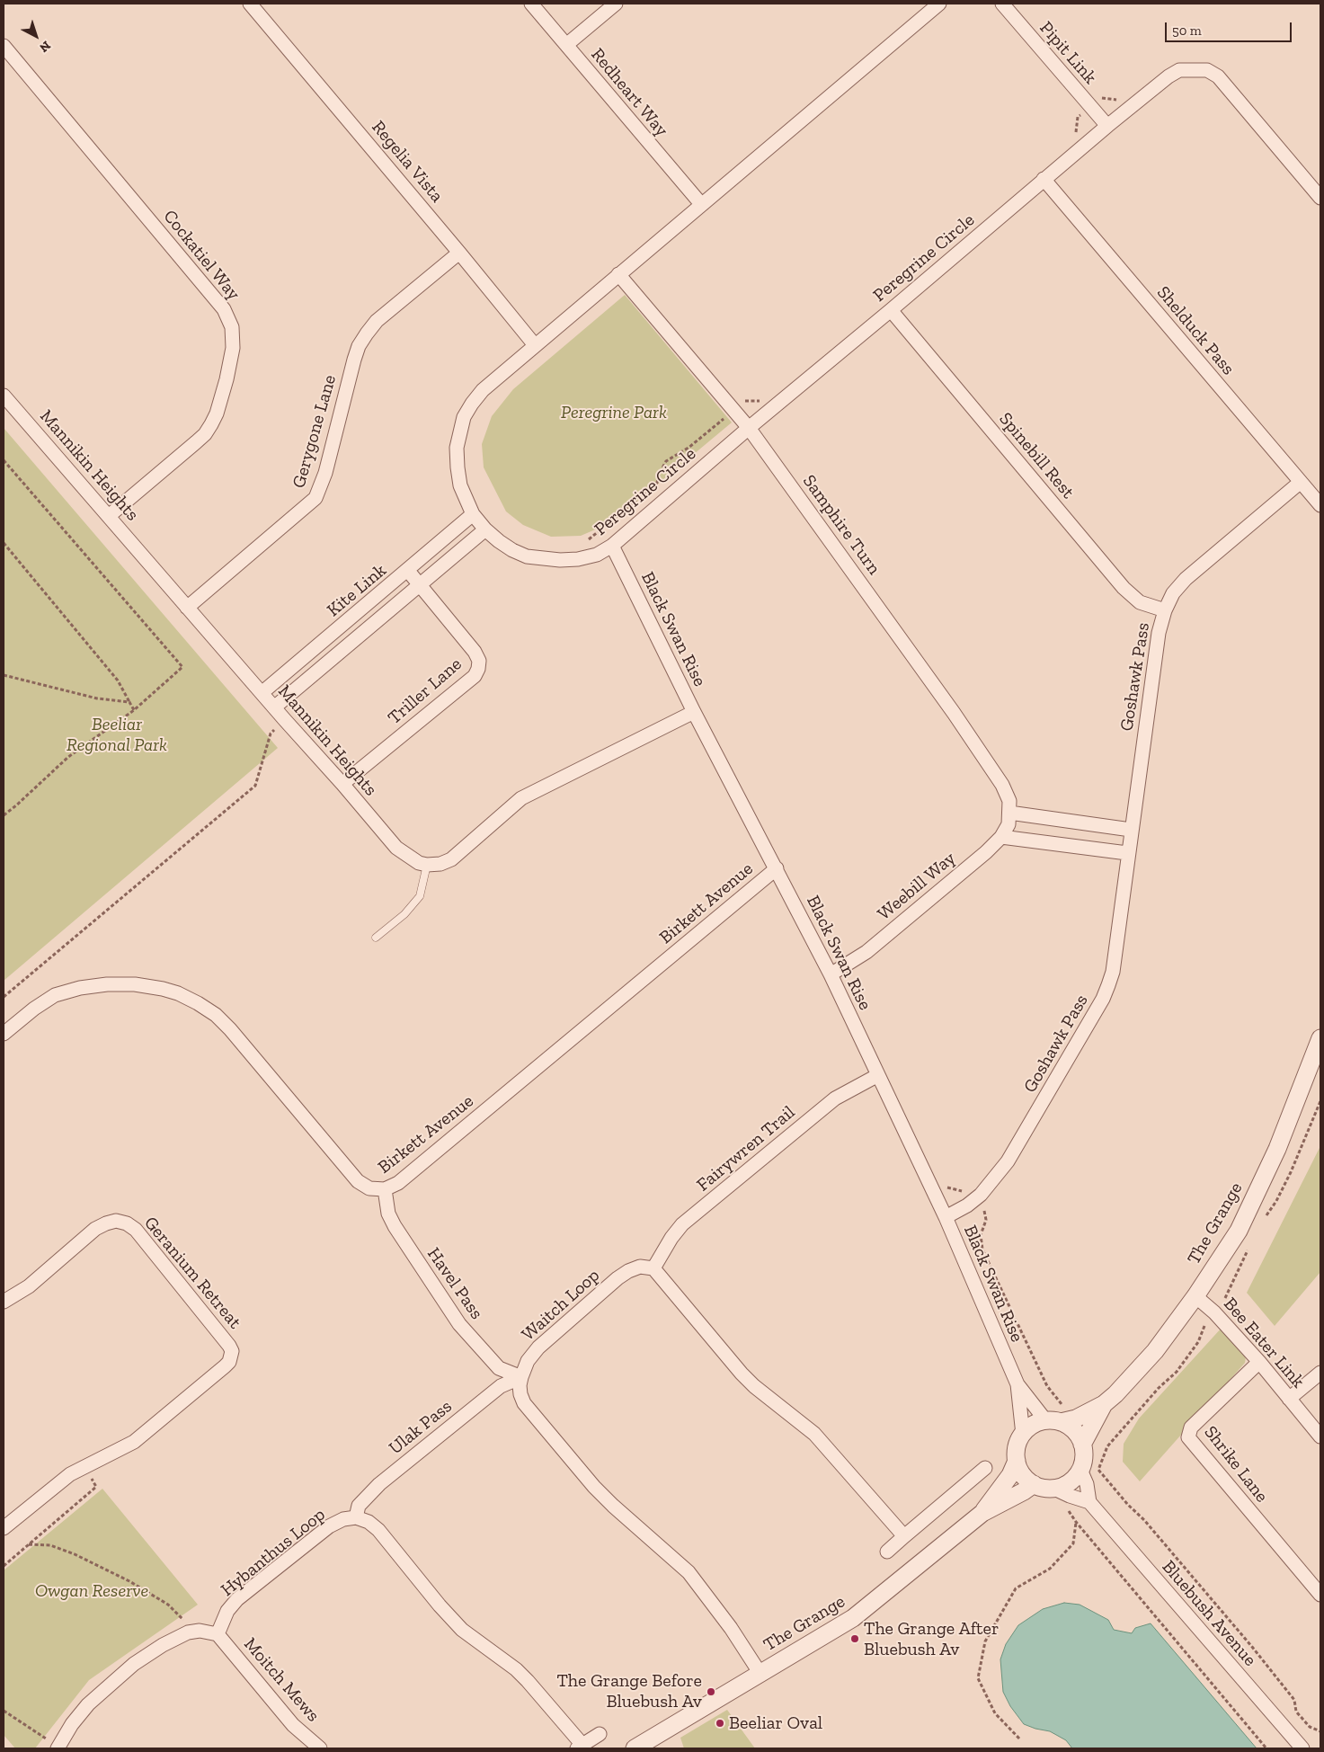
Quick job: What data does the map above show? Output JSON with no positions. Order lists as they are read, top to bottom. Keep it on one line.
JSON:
{"streets":{"street":["Pipit Link","Redheart Way","Regelia Vista","Cockatiel Way","Peregrine Circle","Shelduck Pass","Gerygone Lane","Spinebill Rest","Mannikin Heights","Samphire Turn","Kite Link","Black Swan Rise","Goshawk Pass","Triller Lane","Weebill Way","Birkett Avenue","Fairywren Trail","The Grange","Geranium Retreat","Havel Pass","Waitch Loop","Bee Eater Link","Ulak Pass","Shrike Lane","Hybanthus Loop","Bluebush Avenue","Moitch Mews"]},"crossings":[["Pipit Link","Peregrine Circle"],["Redheart Way","Peregrine Circle"],["Regelia Vista","Peregrine Circle"],["Regelia Vista","Gerygone Lane"],["Cockatiel Way","Mannikin Heights"],["Peregrine Circle","Shelduck Pass"],["Peregrine Circle","Spinebill Rest"],["Peregrine Circle","Samphire Turn"],["Peregrine Circle","Kite Link"],["Peregrine Circle","Black Swan Rise"],["Shelduck Pass","Goshawk Pass"],["Gerygone Lane","Mannikin Heights"],["Spinebill Rest","Goshawk Pass"],["Mannikin Heights","Kite Link"],["Mannikin Heights","Triller Lane"],["Samphire Turn","Weebill Way"],["Kite Link","Triller Lane"],["Black Swan Rise","Goshawk Pass"],["Black Swan Rise","Weebill Way"],["Black Swan Rise","Birkett Avenue"],["Black Swan Rise","Fairywren Trail"],["Black Swan Rise","The Grange"],["Black Swan Rise","Bluebush Avenue"],["Birkett Avenue","Havel Pass"],["Fairywren Trail","Waitch Loop"],["The Grange","Waitch Loop"],["The Grange","Bee Eater Link"],["The Grange","Bluebush Avenue"],["Havel Pass","Waitch Loop"],["Havel Pass","Ulak Pass"],["Waitch Loop","Ulak Pass"],["Bee Eater Link","Shrike Lane"],["Ulak Pass","Hybanthus Loop"],["Hybanthus Loop","Moitch Mews"]],"parks":["Peregrine Park","Beeliar Regional Park","Owgan Reserve"],"places":["The Grange After Bluebush Av","The Grange Before Bluebush Av","Beeliar Oval"],"scale_bar":"50 m","north":"bottom right"}
